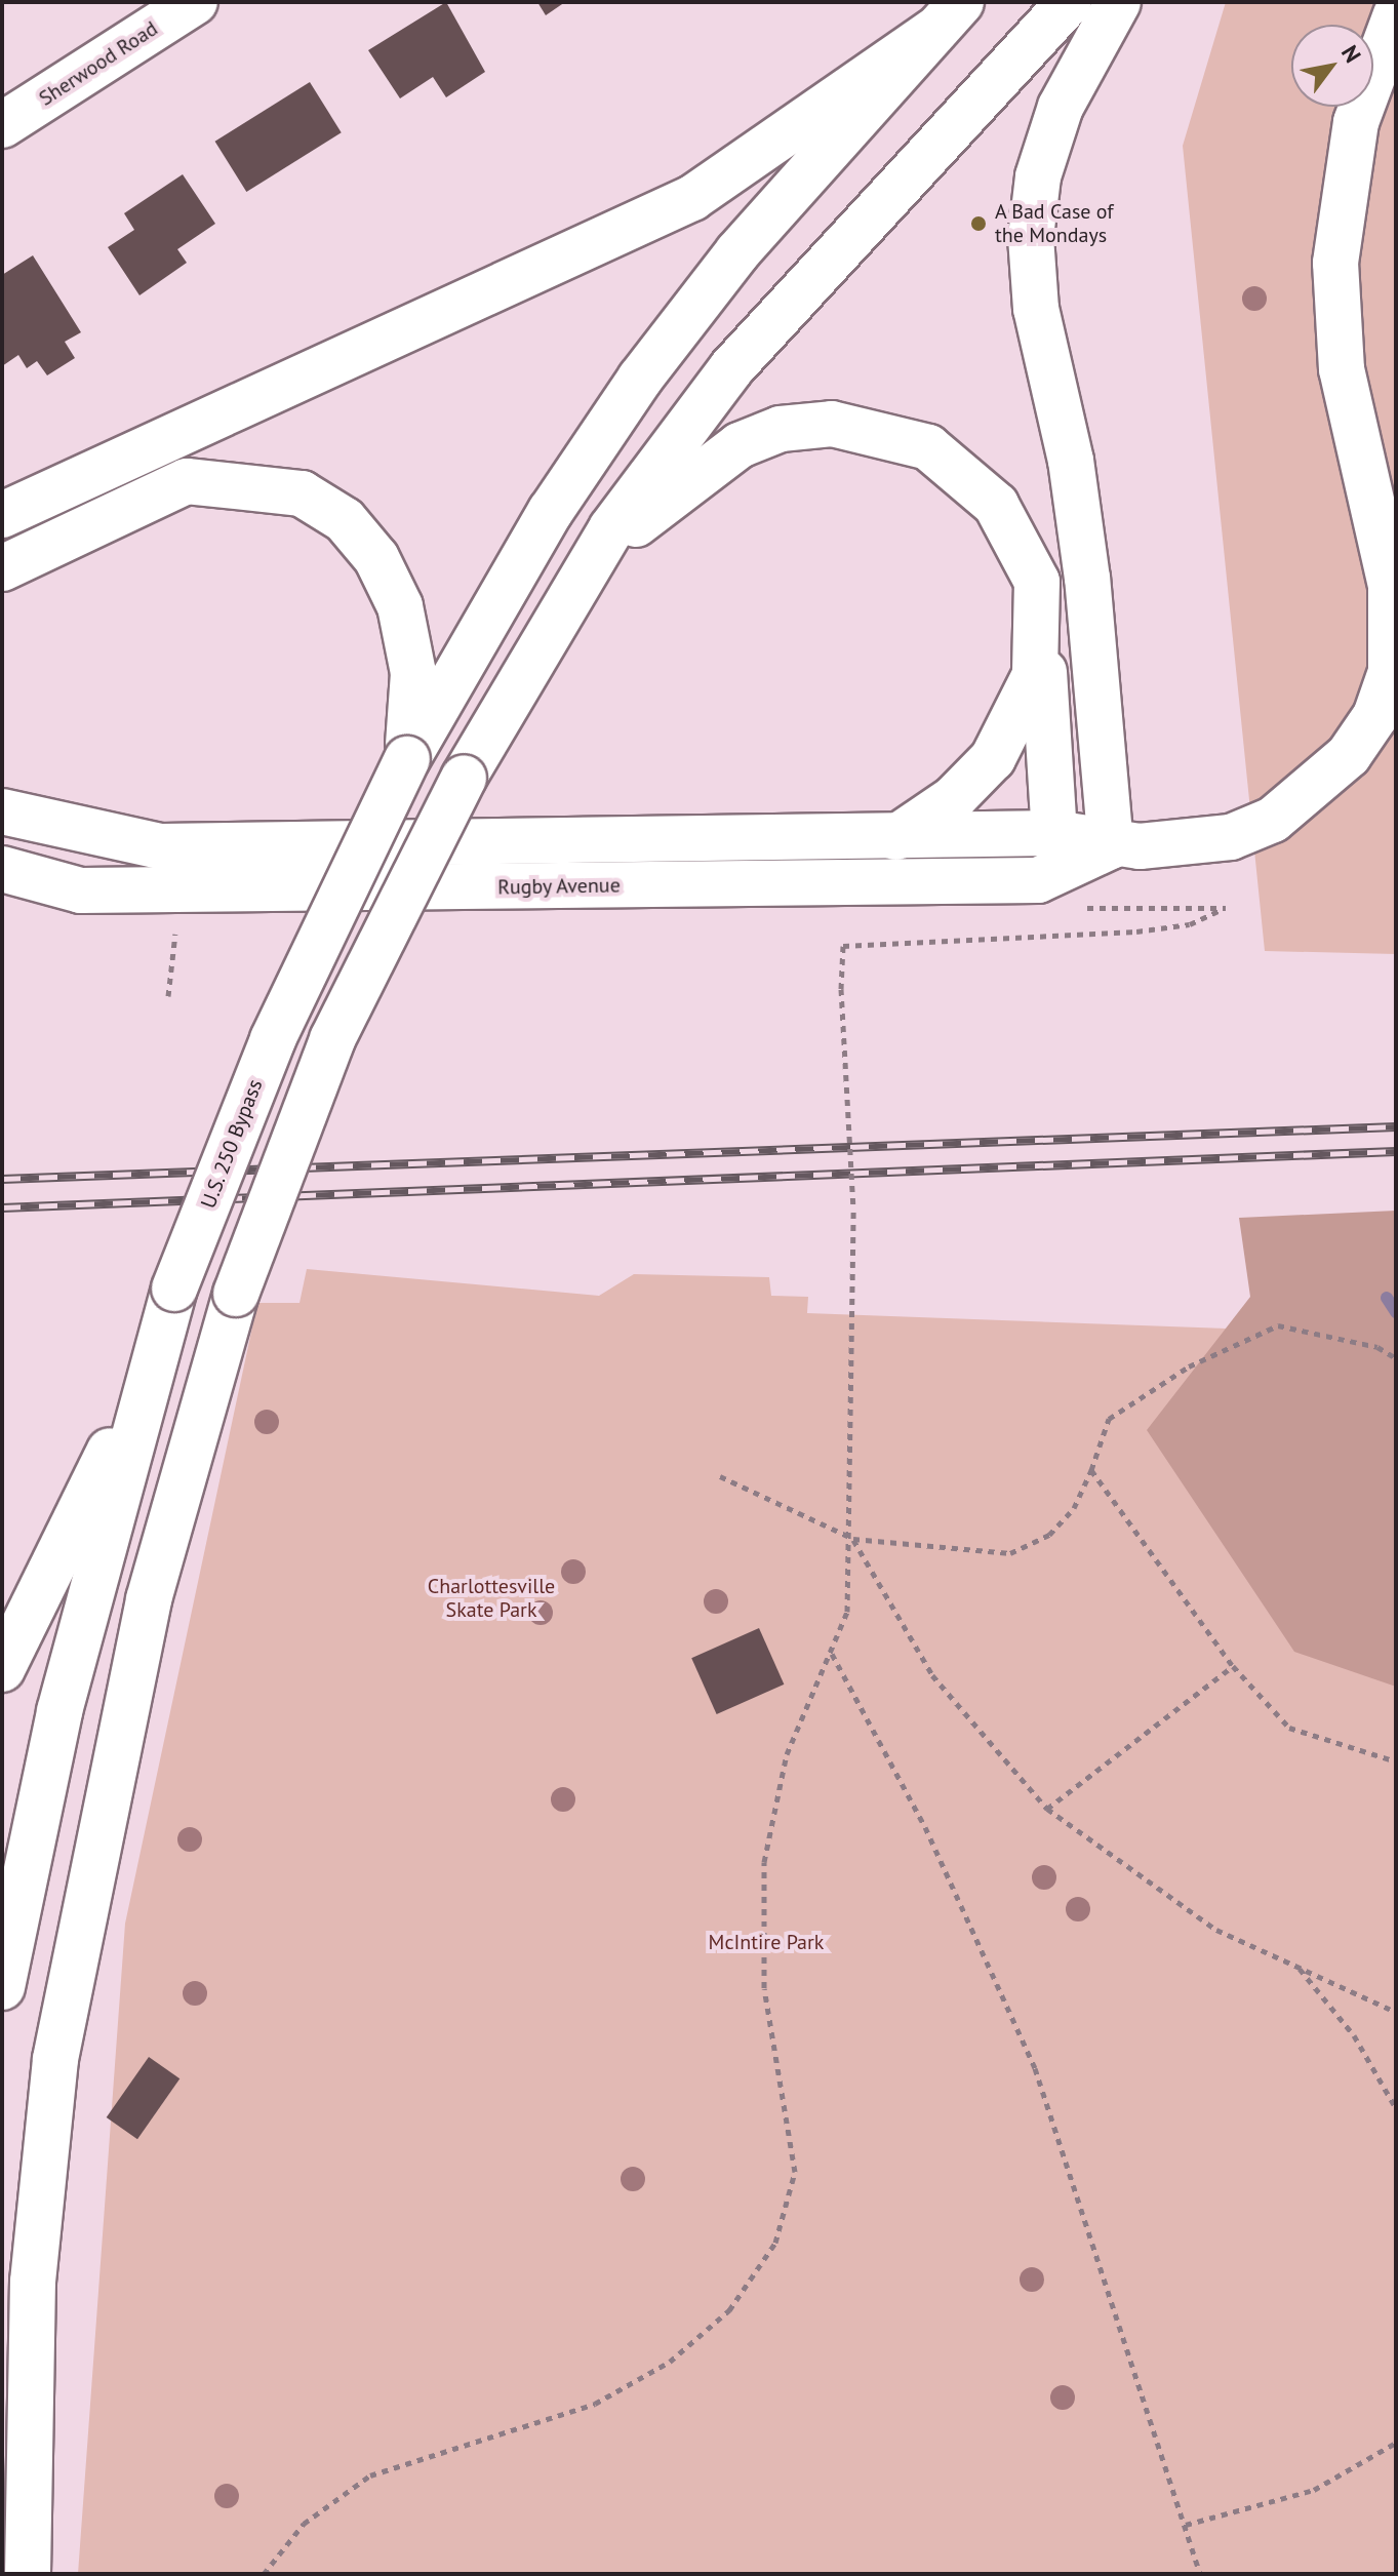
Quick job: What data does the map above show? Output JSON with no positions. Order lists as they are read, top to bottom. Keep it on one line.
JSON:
{"streets":{"main road":["Sherwood Road","Rugby Avenue","U.S. 250 Bypass"]},"parks":["Charlottesville Skate Park","McIntire Park"],"places":["A Bad Case of the Mondays"],"north":"top right"}
